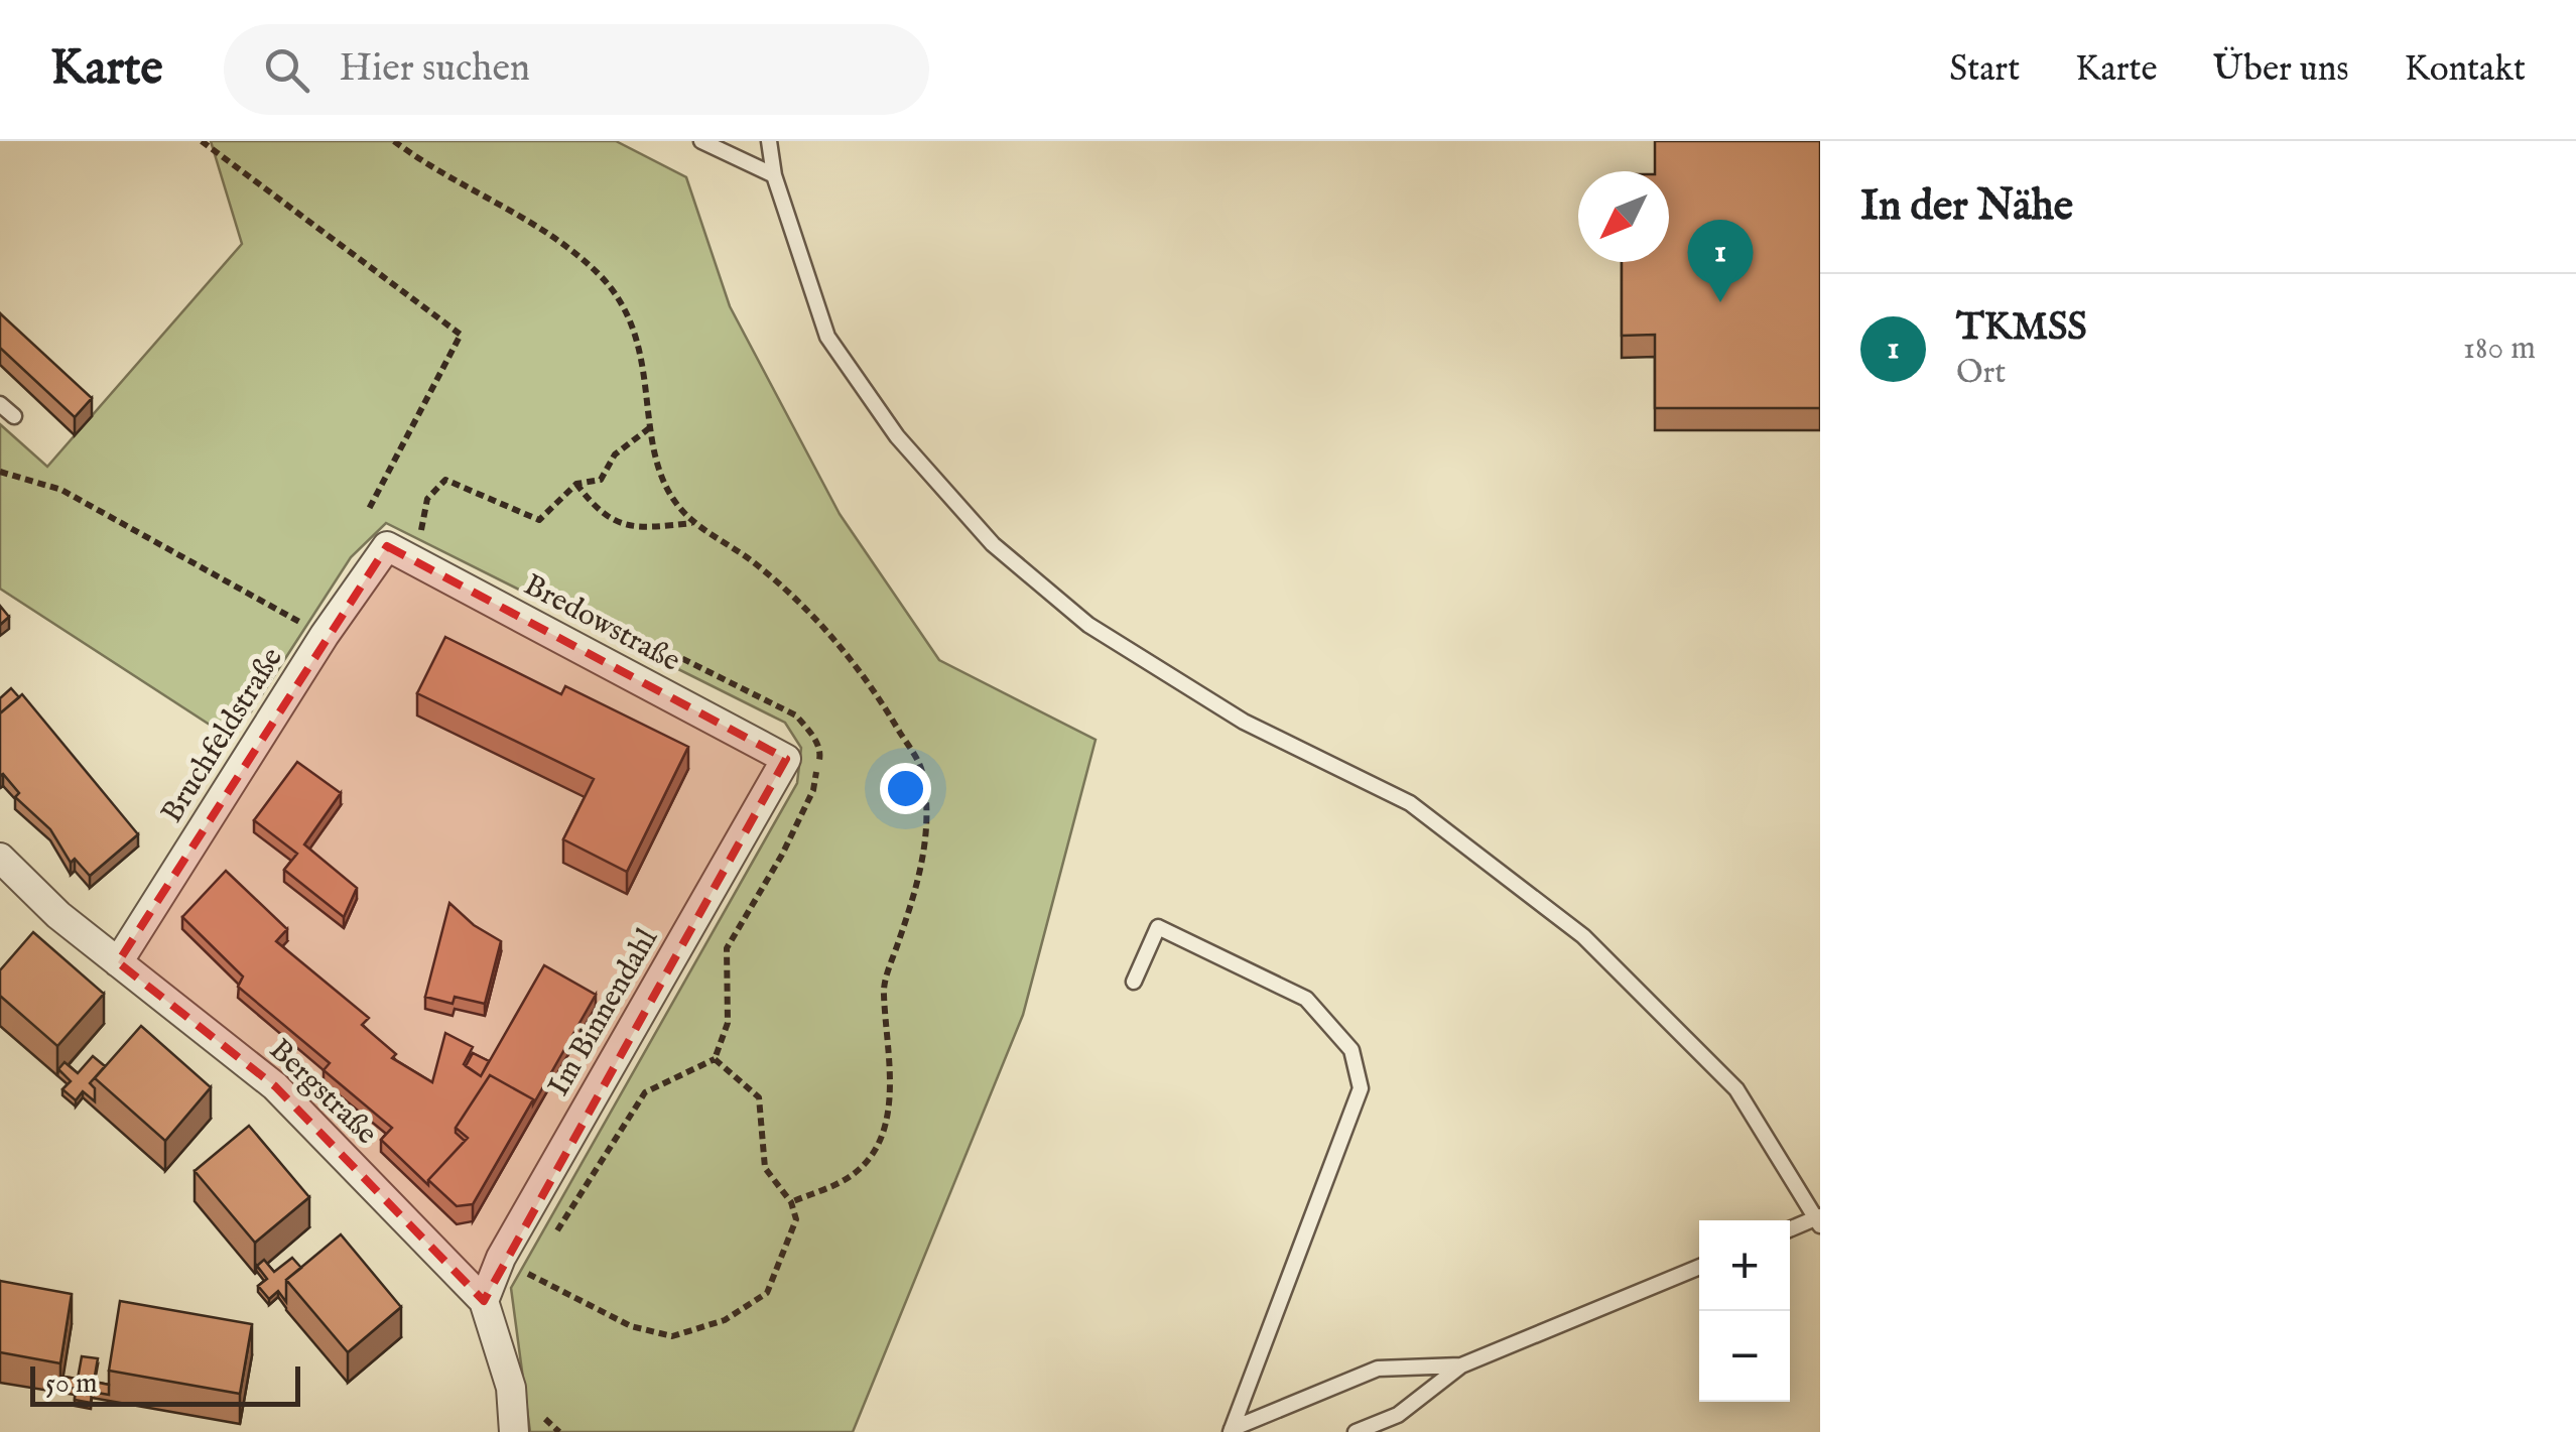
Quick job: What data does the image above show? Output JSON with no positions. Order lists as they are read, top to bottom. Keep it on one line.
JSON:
{"streets":{"street":["Bredowstraße","Bruchfeldstraße","Im Binnendahl","Bergstraße"]},"crossings":[["Bredowstraße","Bruchfeldstraße"],["Bredowstraße","Im Binnendahl"],["Bruchfeldstraße","Bergstraße"],["Im Binnendahl","Bergstraße"]],"scale_bar":"50 m","north":"bottom left","page":{"header":"Karte","search":"Hier suchen","nav":["Start","Karte","Über uns","Kontakt"],"heading":"In der Nähe","pins":"1","list":[{"mark":"1","name":"TKMSS","note":"Ort","value":"180 m"}],"map_buttons":["+","−"],"scale":"50 m"}}
